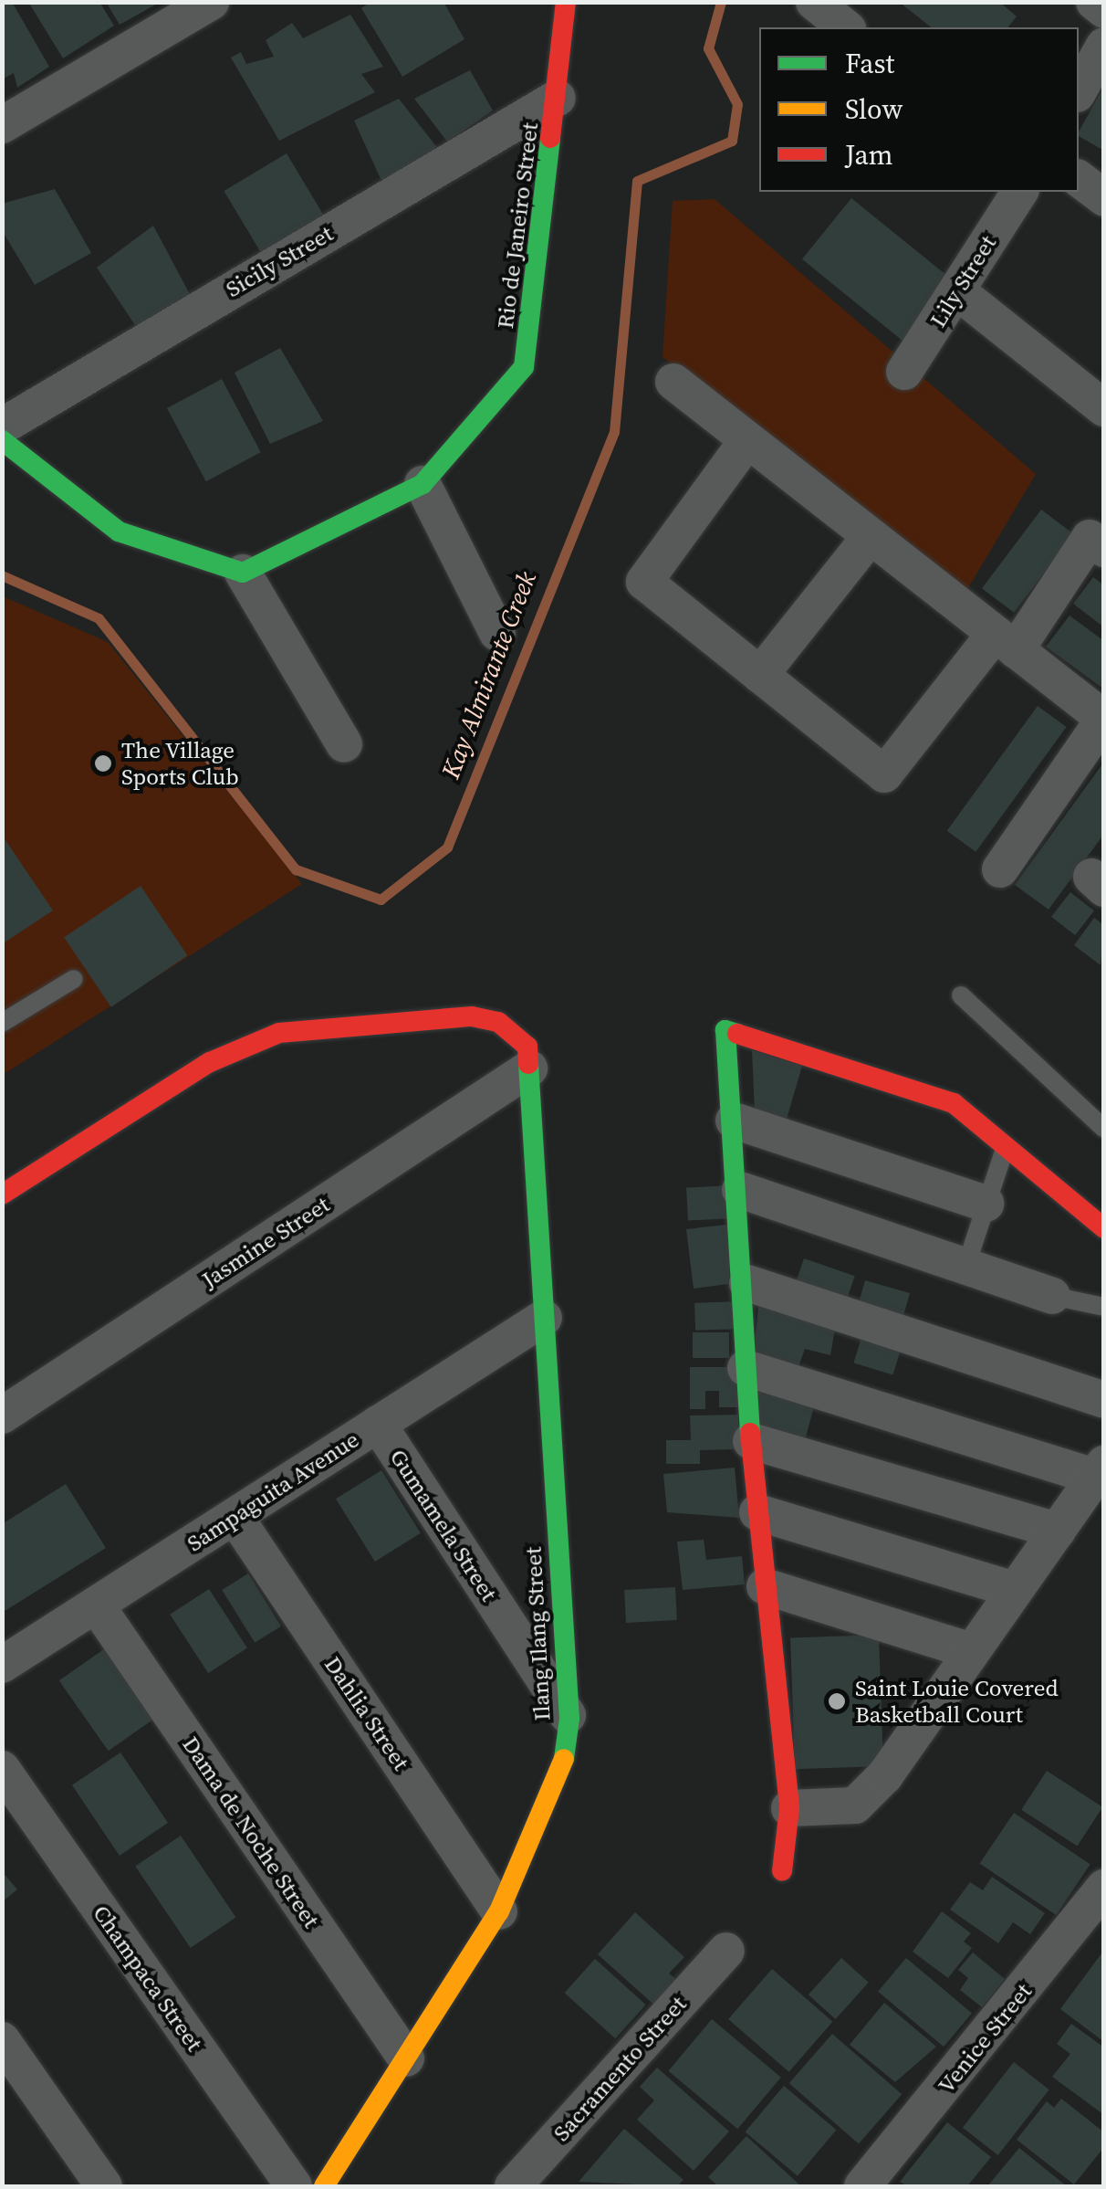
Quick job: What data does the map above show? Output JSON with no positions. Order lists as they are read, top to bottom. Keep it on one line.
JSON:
{"streets":{"street":["Rio de Janeiro Street","Sicily Street","Lily Street","Jasmine Street","Sampaguita Avenue","Gumamela Street","Ilang Ilang Street","Dahlia Street","Dama de Noche Street","Champaca Street","Venice Street","Sacramento Street"]},"crossings":[["Rio de Janeiro Street","Sicily Street"],["Jasmine Street","Ilang Ilang Street"],["Sampaguita Avenue","Gumamela Street"],["Sampaguita Avenue","Ilang Ilang Street"],["Sampaguita Avenue","Dahlia Street"],["Sampaguita Avenue","Dama de Noche Street"],["Gumamela Street","Ilang Ilang Street"],["Ilang Ilang Street","Dahlia Street"],["Ilang Ilang Street","Dama de Noche Street"]],"water":["Kay Almirante Creek"],"places":["The Village Sports Club","Saint Louie Covered Basketball Court"],"legend":["Fast","Slow","Jam"]}
